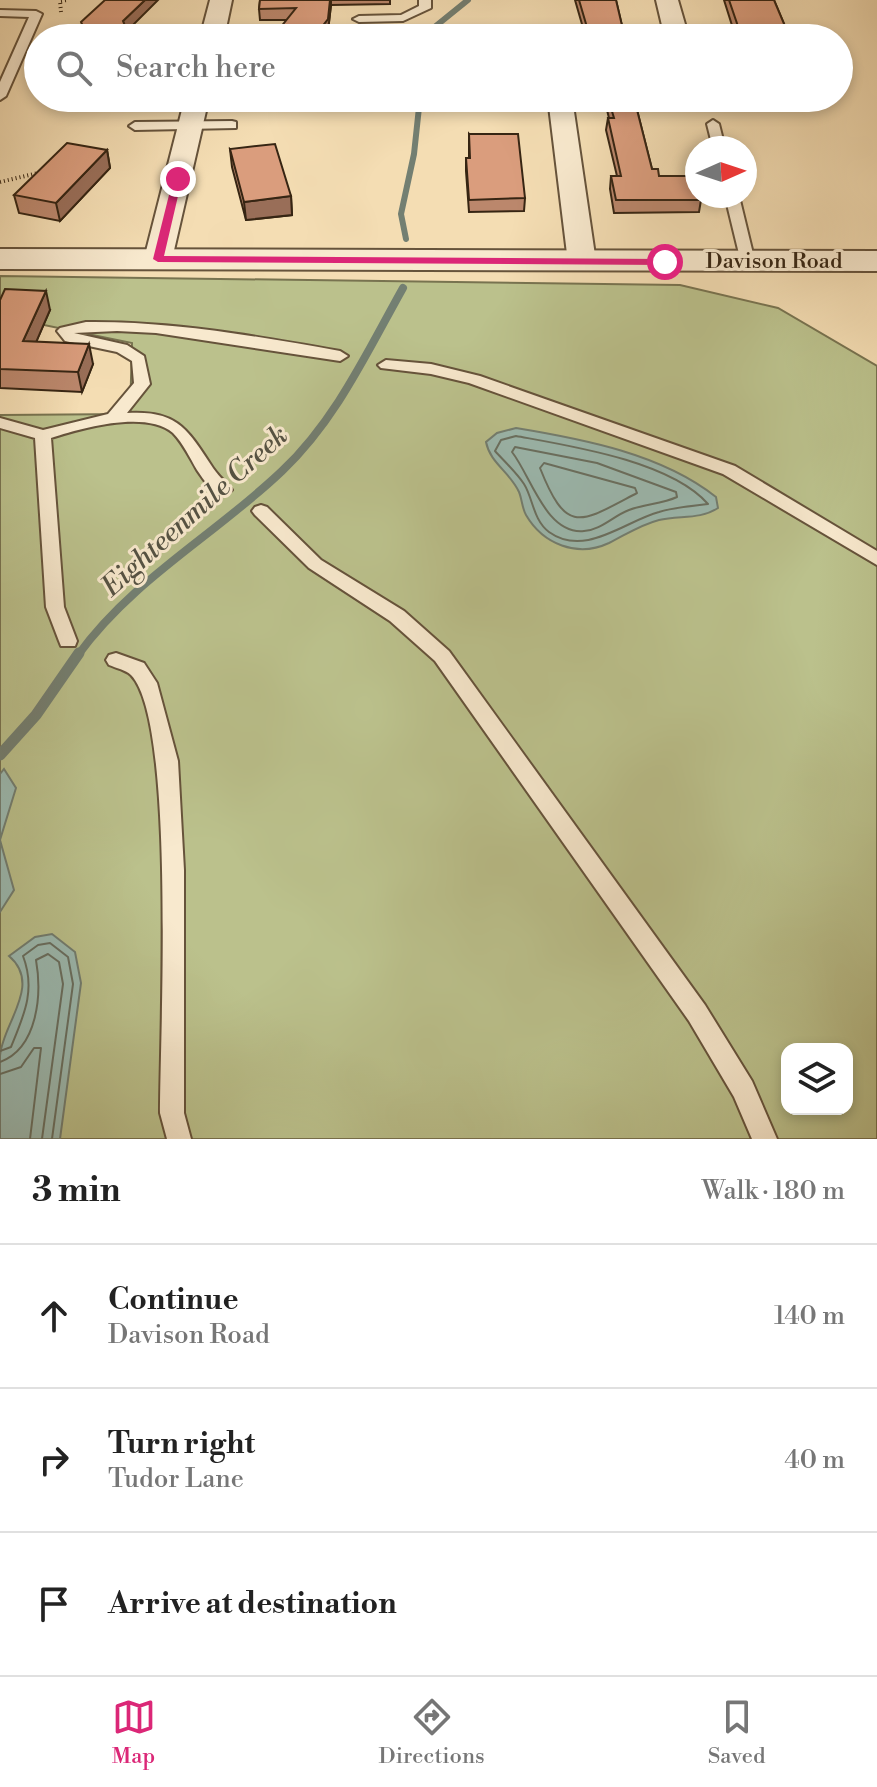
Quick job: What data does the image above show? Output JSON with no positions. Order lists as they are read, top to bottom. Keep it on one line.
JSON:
{"streets":{"street":["Davison Road"]},"water":["Eighteenmile Creek"],"north":"right","page":{"search":"Search here","heading":["3 min","Walk · 180 m"],"list":[["Continue","Davison Road","140 m"],["Turn right","Tudor Lane","40 m"],"Arrive at destination"],"nav":["Map","Directions","Saved"]}}
